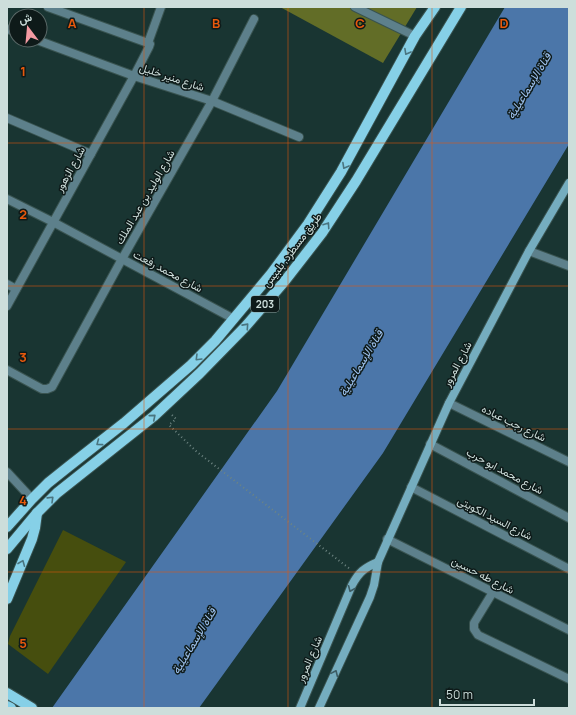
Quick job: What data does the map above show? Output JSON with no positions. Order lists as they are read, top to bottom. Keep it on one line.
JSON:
{"streets":{"main road":["طريق مسطرد, بلبيس","203","شارع المرور"],"street":["شارع منير خليل","شارع الزهور","شارع الوليد بن عبد الملك","شارع محمد رفعت","شارع رجب عباده","شارع محمد ابو حرب","شارع السيد الكويتى","شارع طه حسين"]},"crossings":[["شارع منير خليل","شارع الزهور"],["شارع منير خليل","شارع الوليد بن عبد الملك"],["شارع الزهور","شارع محمد رفعت"],["شارع الوليد بن عبد الملك","شارع محمد رفعت"],["طريق مسطرد, بلبيس","شارع محمد رفعت"],["شارع المرور","شارع رجب عباده"],["شارع المرور","شارع محمد ابو حرب"],["شارع المرور","شارع السيد الكويتى"],["شارع المرور","شارع طه حسين"]],"water":["قناة الإسماعيلية"],"scale_bar":"50 m","north":"top","grid":{"columns":["A","B","C","D"],"rows":["1","2","3","4","5"]}}
